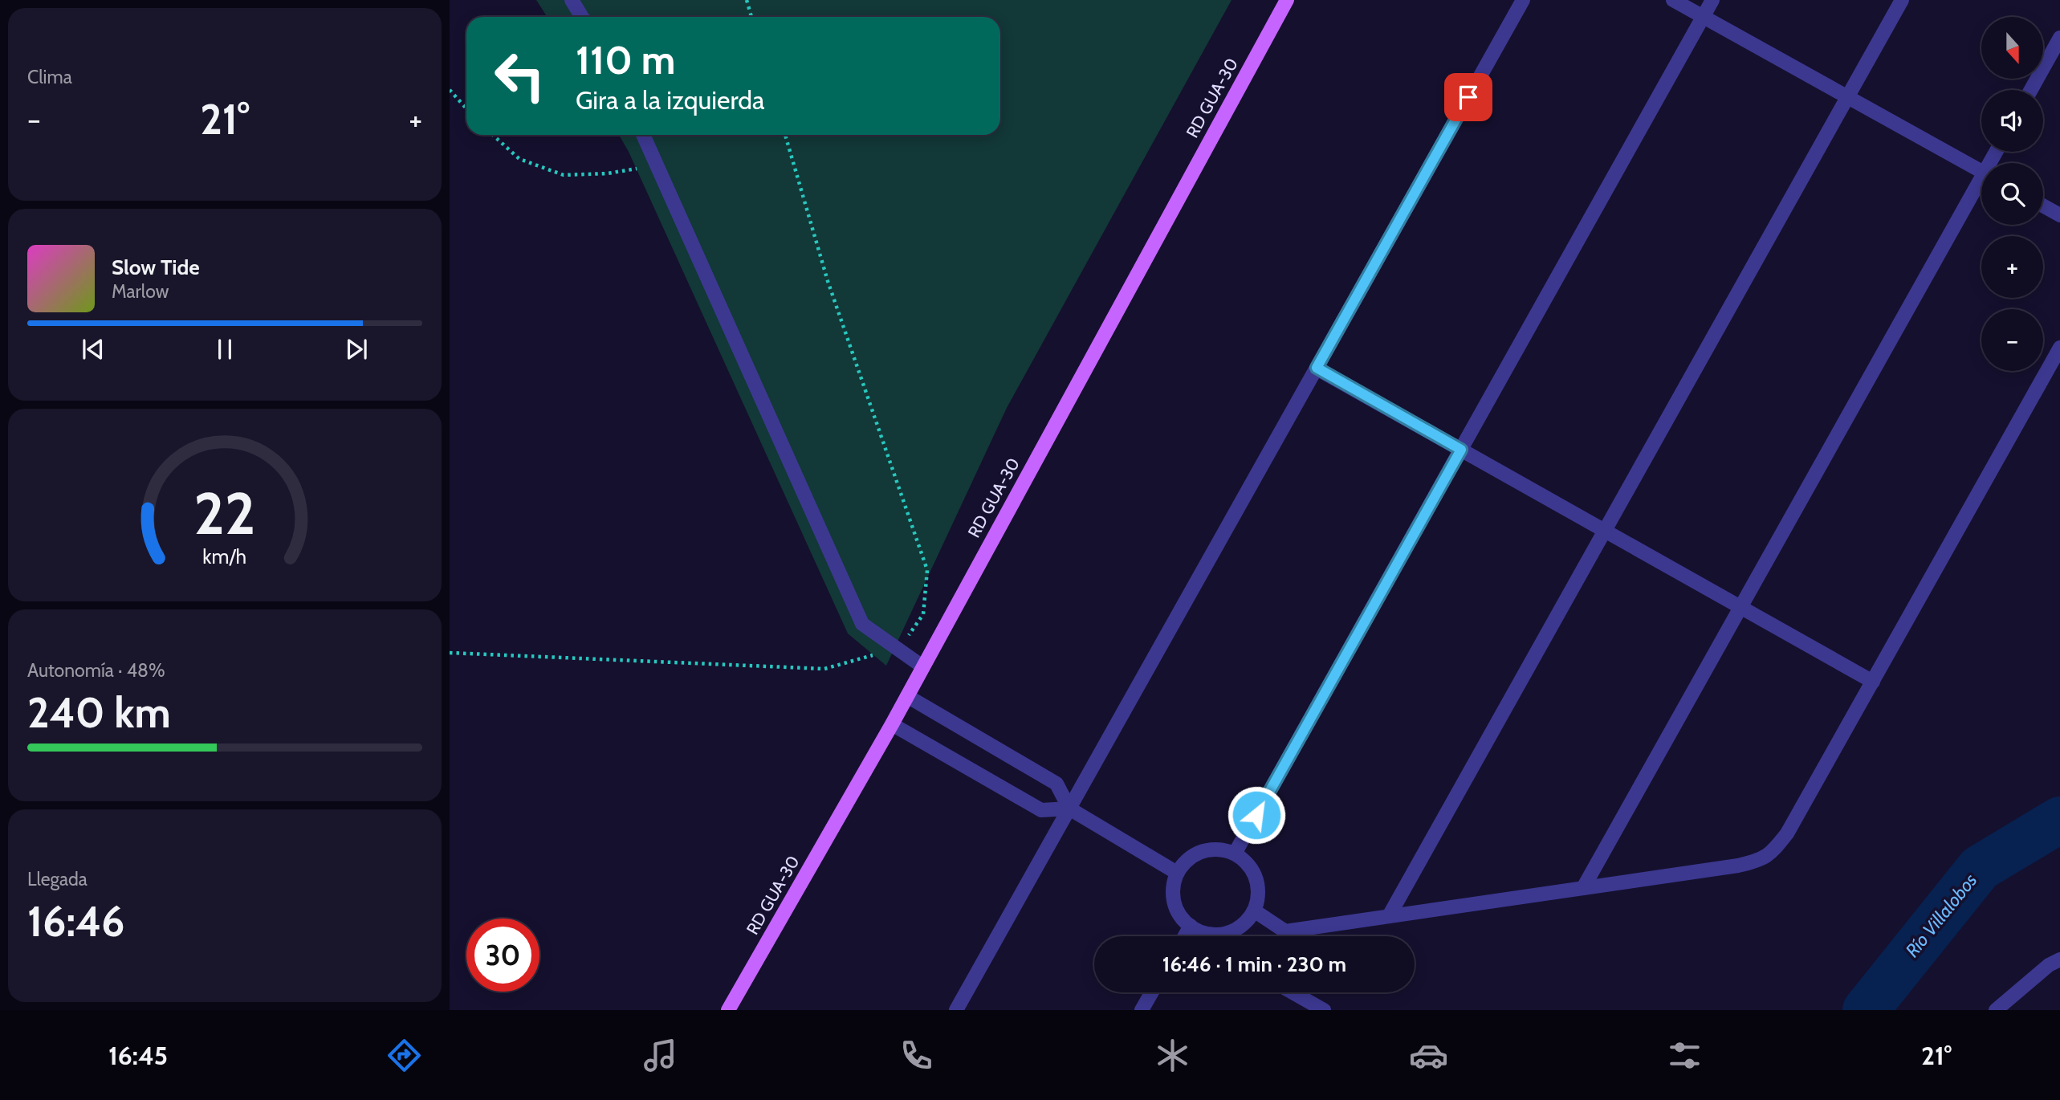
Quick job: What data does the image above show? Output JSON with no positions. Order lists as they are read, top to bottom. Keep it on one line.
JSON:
{"streets":{"main road":["RD GUA-30"]},"water":["Río Villalobos"],"north":"bottom","page":{"tile":["Clima",["Autonomía · 48%","240 km"],["Llegada","16:46"]],"map_buttons":["+","−"],"turn":["110 m","Gira a la izquierda"],"heat":["−","21°","+"],"song":["Slow Tide","Marlow"],"limit":"30","trip":"16:46 · 1 min · 230 m","tabs":["16:45","21°"],"gauge":["22","km/h"]}}
